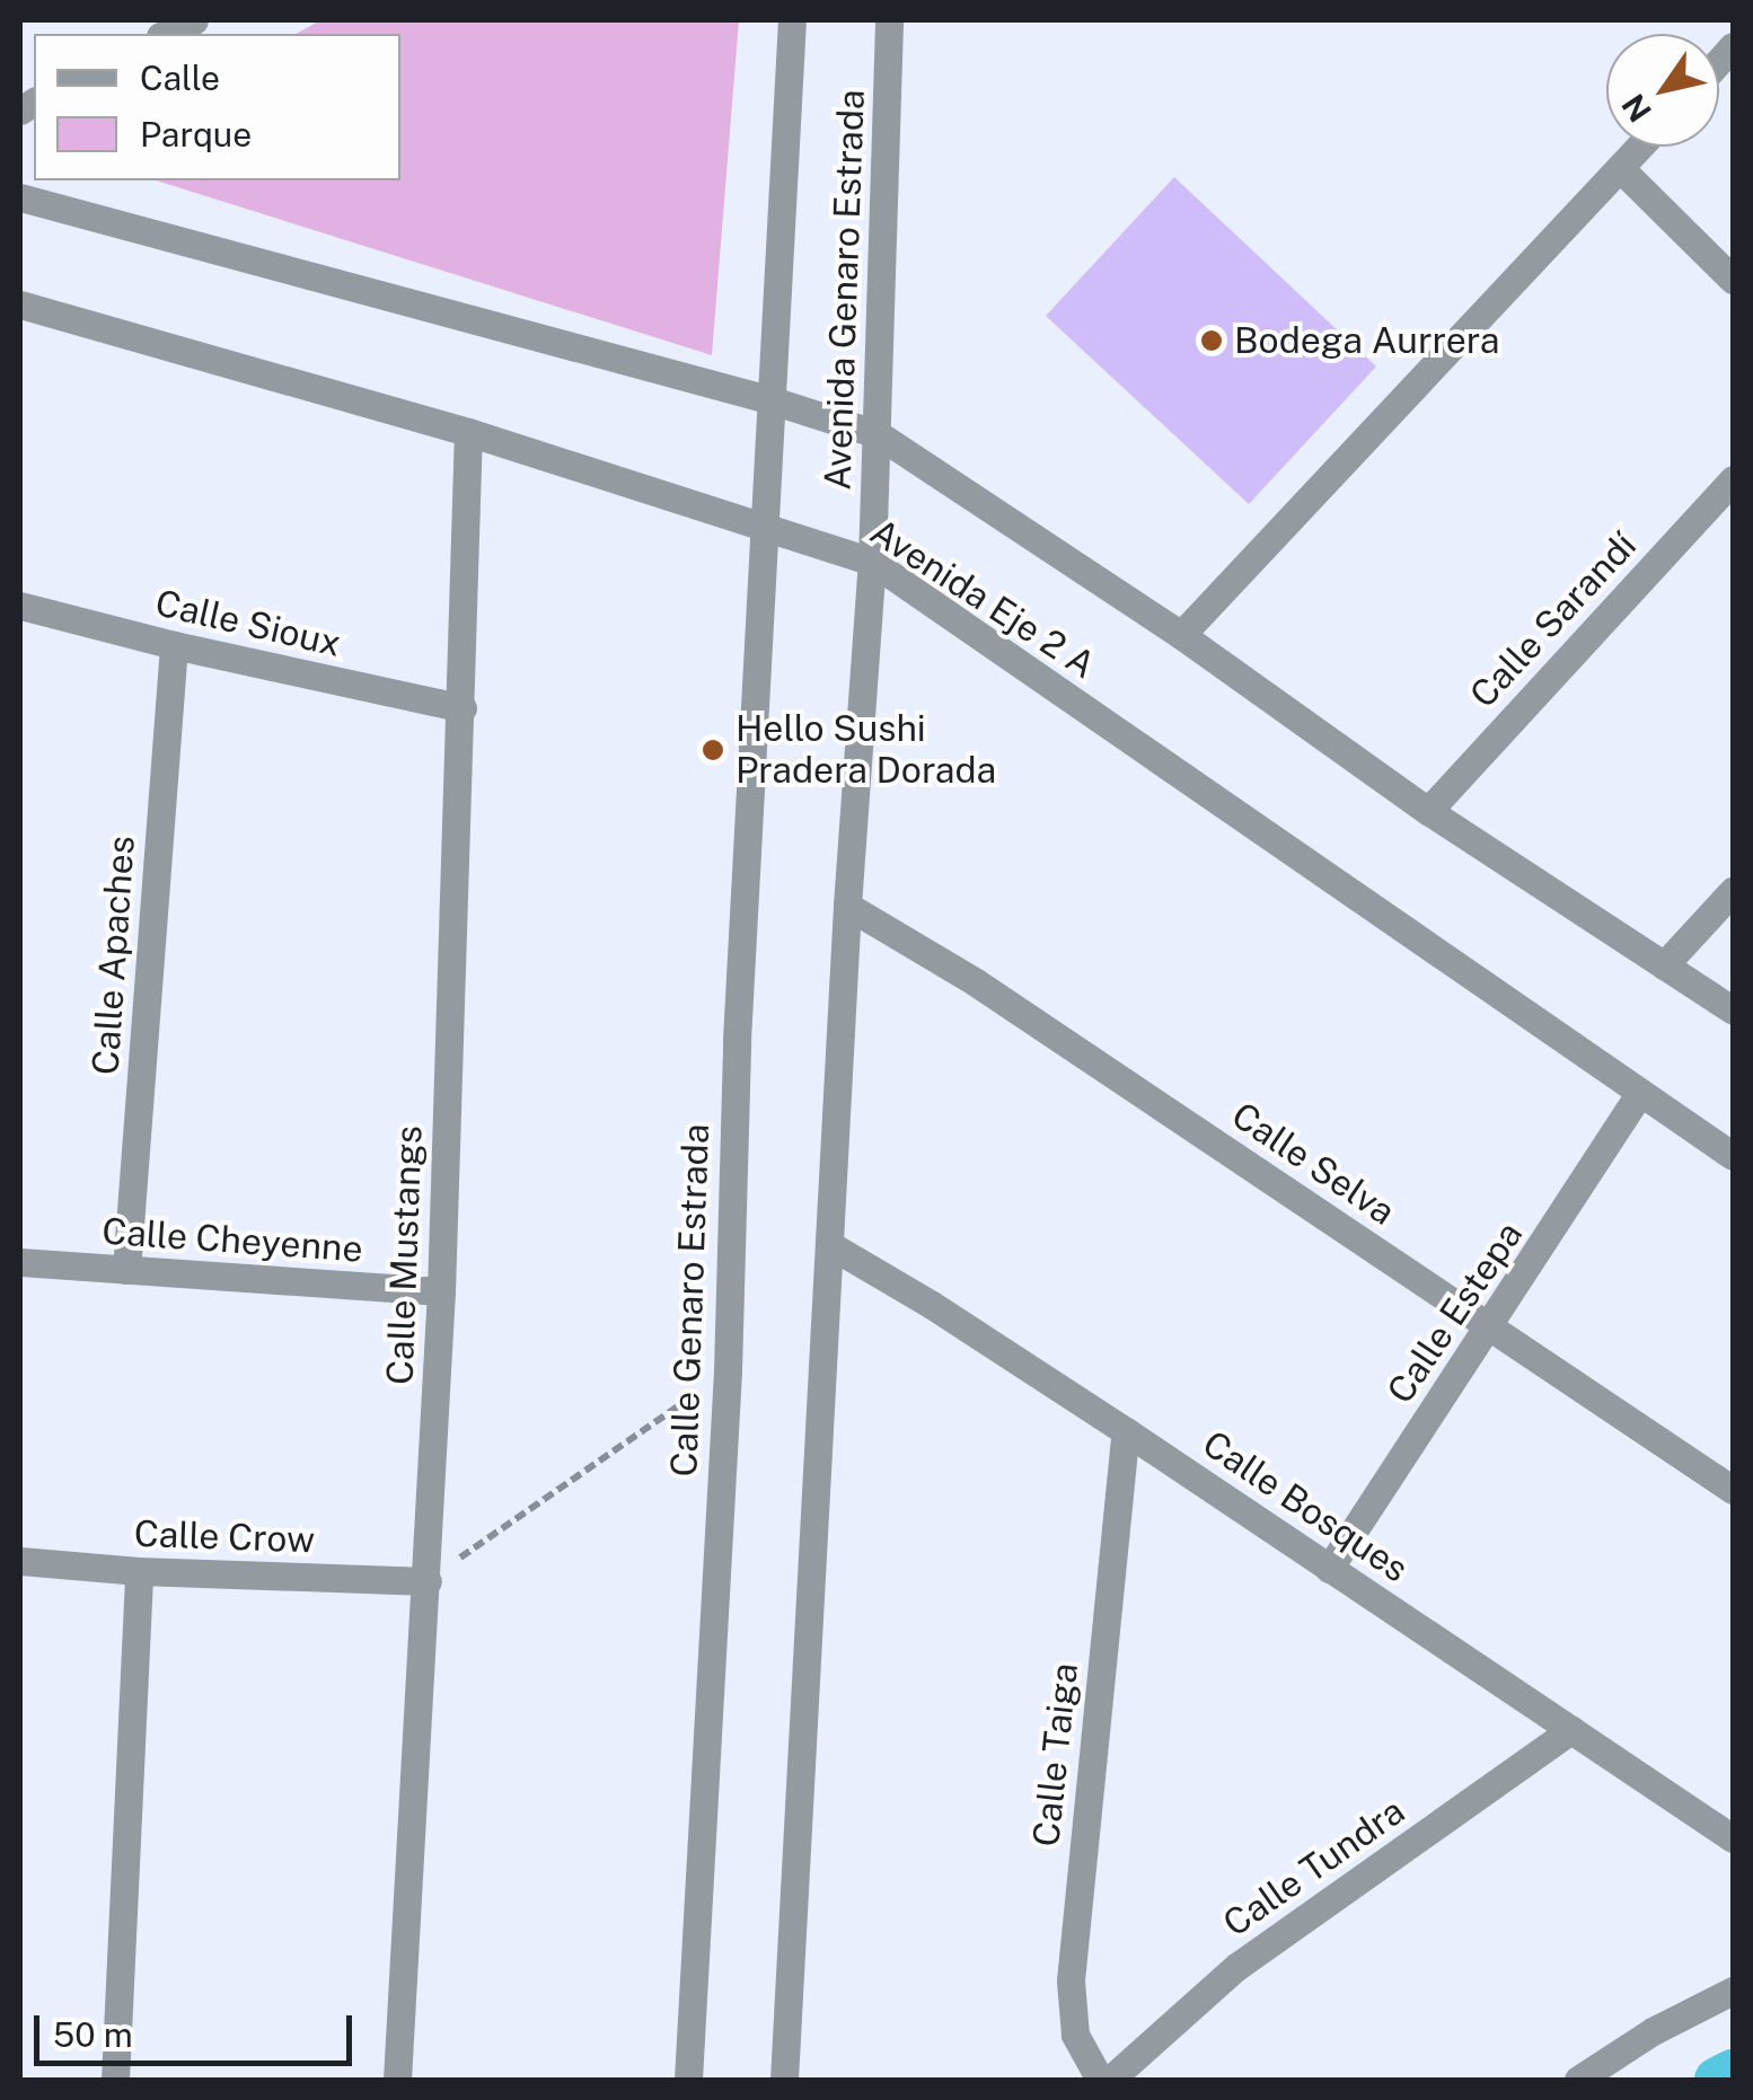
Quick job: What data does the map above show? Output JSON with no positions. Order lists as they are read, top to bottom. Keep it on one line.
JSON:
{"streets":{"street":["Avenida Genaro Estrada","Avenida Eje 2 A","Calle Sarandí","Calle Sioux","Calle Apaches","Calle Selva","Calle Cheyenne","Calle Mustangs","Calle Genaro Estrada","Calle Estepa","Calle Bosques","Calle Crow","Calle Taiga","Calle Tundra"]},"crossings":[["Avenida Genaro Estrada","Avenida Eje 2 A"],["Avenida Genaro Estrada","Calle Genaro Estrada"],["Avenida Eje 2 A","Calle Mustangs"],["Avenida Eje 2 A","Calle Genaro Estrada"],["Avenida Eje 2 A","Calle Estepa"],["Calle Sioux","Calle Apaches"],["Calle Sioux","Calle Mustangs"],["Calle Apaches","Calle Cheyenne"],["Calle Selva","Calle Estepa"],["Calle Cheyenne","Calle Mustangs"],["Calle Mustangs","Calle Crow"],["Calle Estepa","Calle Bosques"],["Calle Bosques","Calle Taiga"],["Calle Bosques","Calle Tundra"]],"places":["Bodega Aurrera","Hello Sushi Pradera Dorada"],"legend":["Calle","Parque"],"scale_bar":"50 m","north":"bottom left"}
